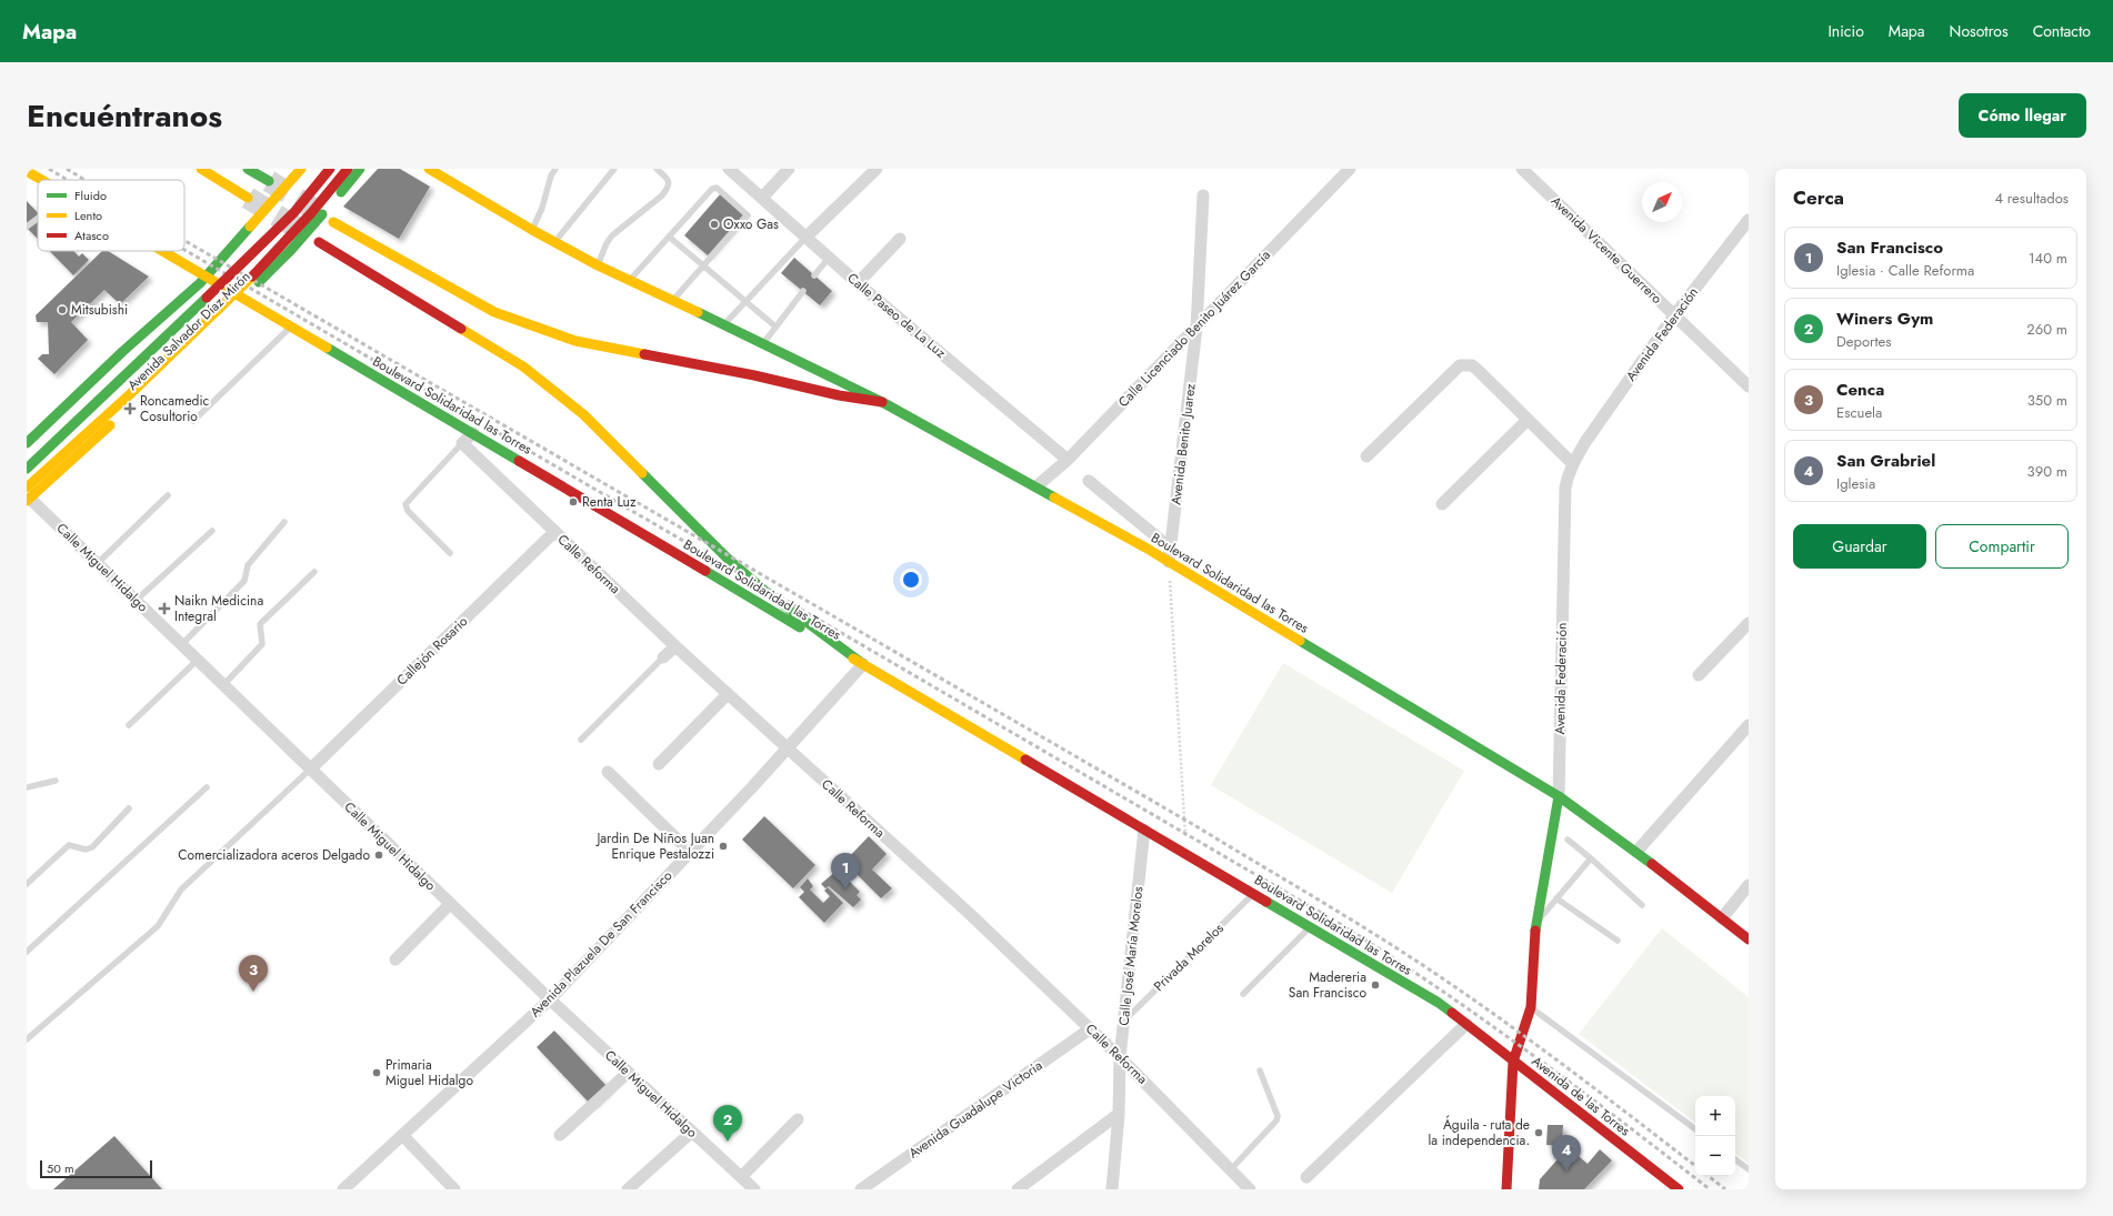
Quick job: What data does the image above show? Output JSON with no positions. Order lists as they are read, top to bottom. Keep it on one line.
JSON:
{"streets":{"main road":["Avenida Salvador Díaz Mirón","Avenida Federación","Boulevard Solidaridad las Torres","Avenida de las Torres"],"street":["Avenida Vicente Guerrero","Calle Paseo de La Luz","Calle Licenciado Benito Juárez García","Avenida Benito Juarez","Calle Reforma","Calle Miguel Hidalgo","Callejón Rosario","Avenida Plazuela De San Francisco","Calle José María Morelos","Avenida Guadalupe Victoria"],"lane":["Privada Morelos"]},"crossings":[["Avenida Vicente Guerrero","Avenida Federación"],["Calle Paseo de La Luz","Calle Licenciado Benito Juárez García"],["Calle Licenciado Benito Juárez García","Boulevard Solidaridad las Torres"],["Calle Licenciado Benito Juárez García","Avenida Benito Juarez"],["Avenida Salvador Díaz Mirón","Boulevard Solidaridad las Torres"],["Avenida Salvador Díaz Mirón","Calle Miguel Hidalgo"],["Avenida Federación","Boulevard Solidaridad las Torres"],["Avenida Federación","Avenida de las Torres"],["Boulevard Solidaridad las Torres","Avenida Benito Juarez"],["Boulevard Solidaridad las Torres","Avenida Plazuela De San Francisco"],["Boulevard Solidaridad las Torres","Calle José María Morelos"],["Boulevard Solidaridad las Torres","Privada Morelos"],["Boulevard Solidaridad las Torres","Avenida de las Torres"],["Calle Reforma","Callejón Rosario"],["Calle Reforma","Avenida Plazuela De San Francisco"],["Calle Reforma","Calle José María Morelos"],["Calle Reforma","Avenida Guadalupe Victoria"],["Calle Miguel Hidalgo","Callejón Rosario"],["Calle Miguel Hidalgo","Avenida Plazuela De San Francisco"],["Calle José María Morelos","Privada Morelos"]],"places":{"other":["Oxxo Gas","Mitsubishi","Renta Luz","Jardin De Niños Juan Enrique Pestalozzi","Comercializadora aceros Delgado","Madereria San Francisco","Primaria Miguel Hidalgo","Águila - ruta de la independencia."],"health":["Roncamedic Cosultorio","Naikn Medicina Integral"]},"legend":["Fluido","Lento","Atasco"],"scale_bar":"50 m","north":"top right","page":{"header":"Mapa","nav":["Inicio","Mapa","Nosotros","Contacto"],"title":"Encuéntranos","buttons":["Cómo llegar",["Guardar","Compartir"]],"heading":["Cerca","4 resultados"],"list":[{"mark":"1","name":"San Francisco","note":"Iglesia · Calle Reforma","value":"140 m"},{"mark":"2","name":"Winers Gym","note":"Deportes","value":"260 m"},{"mark":"3","name":"Cenca","note":"Escuela","value":"350 m"},{"mark":"4","name":"San Grabriel","note":"Iglesia","value":"390 m"}],"pins":["1","3","2","4"],"map_buttons":["+","−"],"scale":"50 m"}}
